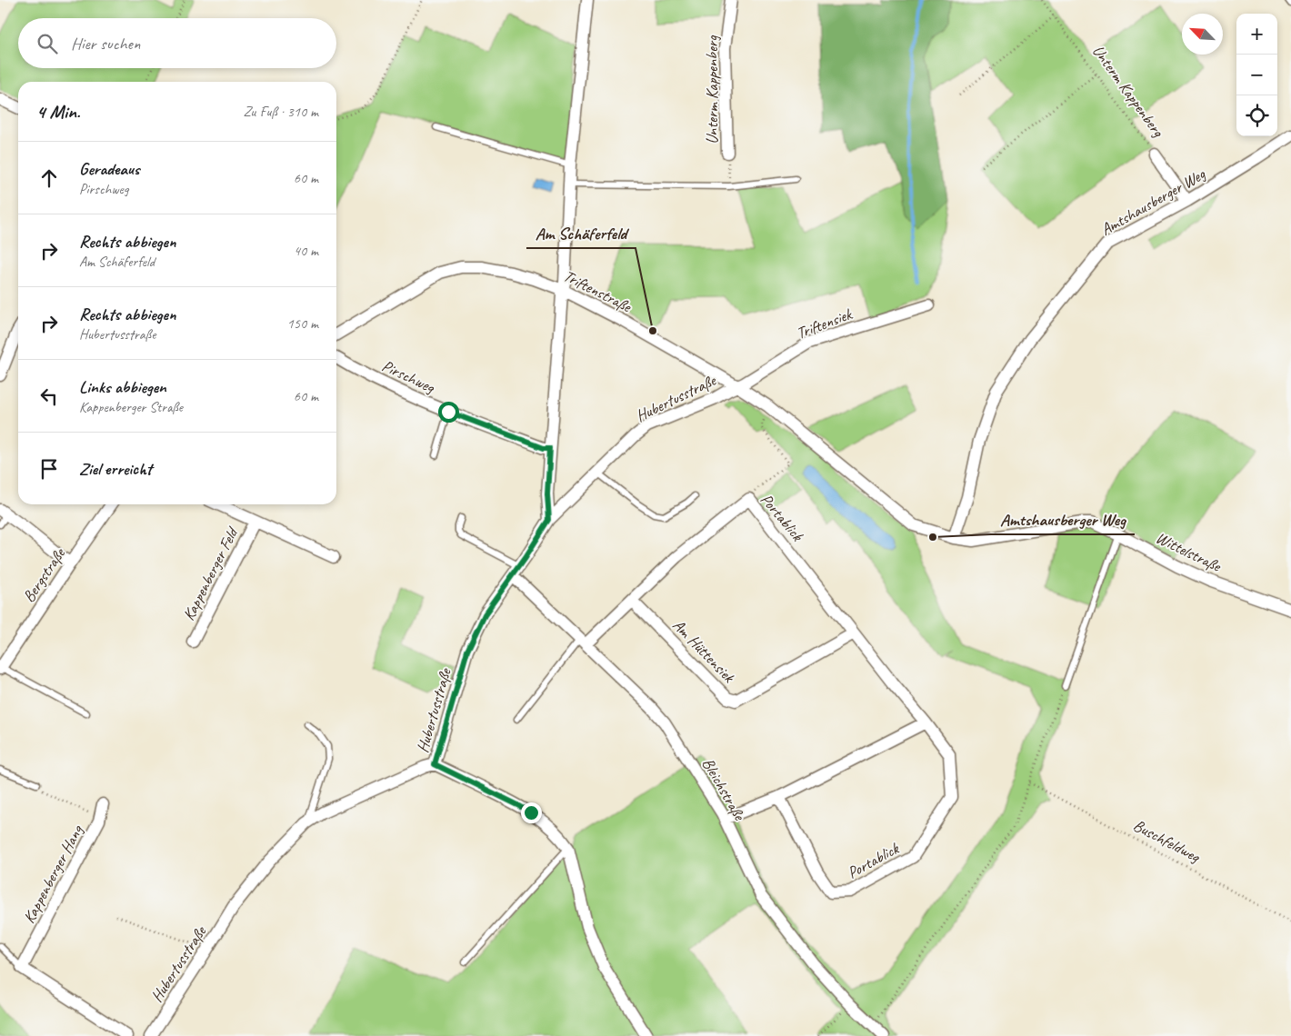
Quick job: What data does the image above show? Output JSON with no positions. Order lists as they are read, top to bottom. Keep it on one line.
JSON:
{"streets":{"street":["Unterm Kappenberg","Amtshausberger Weg","Triftenstraße","Triftensiek","Pirschweg","Hubertusstraße","Portablick","Wittelstraße","Kappenberger Feld","Bergstraße","Am Hüttensiek","Bleichstraße","Kappenberger Hang"],"path":["Buschfeldweg"]},"crossings":[["Unterm Kappenberg","Amtshausberger Weg"],["Amtshausberger Weg","Wittelstraße"],["Triftenstraße","Triftensiek"],["Triftenstraße","Hubertusstraße"],["Triftenstraße","Wittelstraße"],["Triftensiek","Hubertusstraße"],["Hubertusstraße","Bleichstraße"],["Portablick","Am Hüttensiek"],["Portablick","Bleichstraße"]],"places":["Am Schäferfeld","Amtshausberger Weg"],"north":"top left","page":{"map_buttons":["+","−"],"search":"Hier suchen","heading":["4 Min.","Zu Fuß · 310 m"],"list":[["Geradeaus","Pirschweg","60 m"],["Rechts abbiegen","Am Schäferfeld","40 m"],["Rechts abbiegen","Hubertusstraße","150 m"],["Links abbiegen","Kappenberger Straße","60 m"],"Ziel erreicht"]}}
